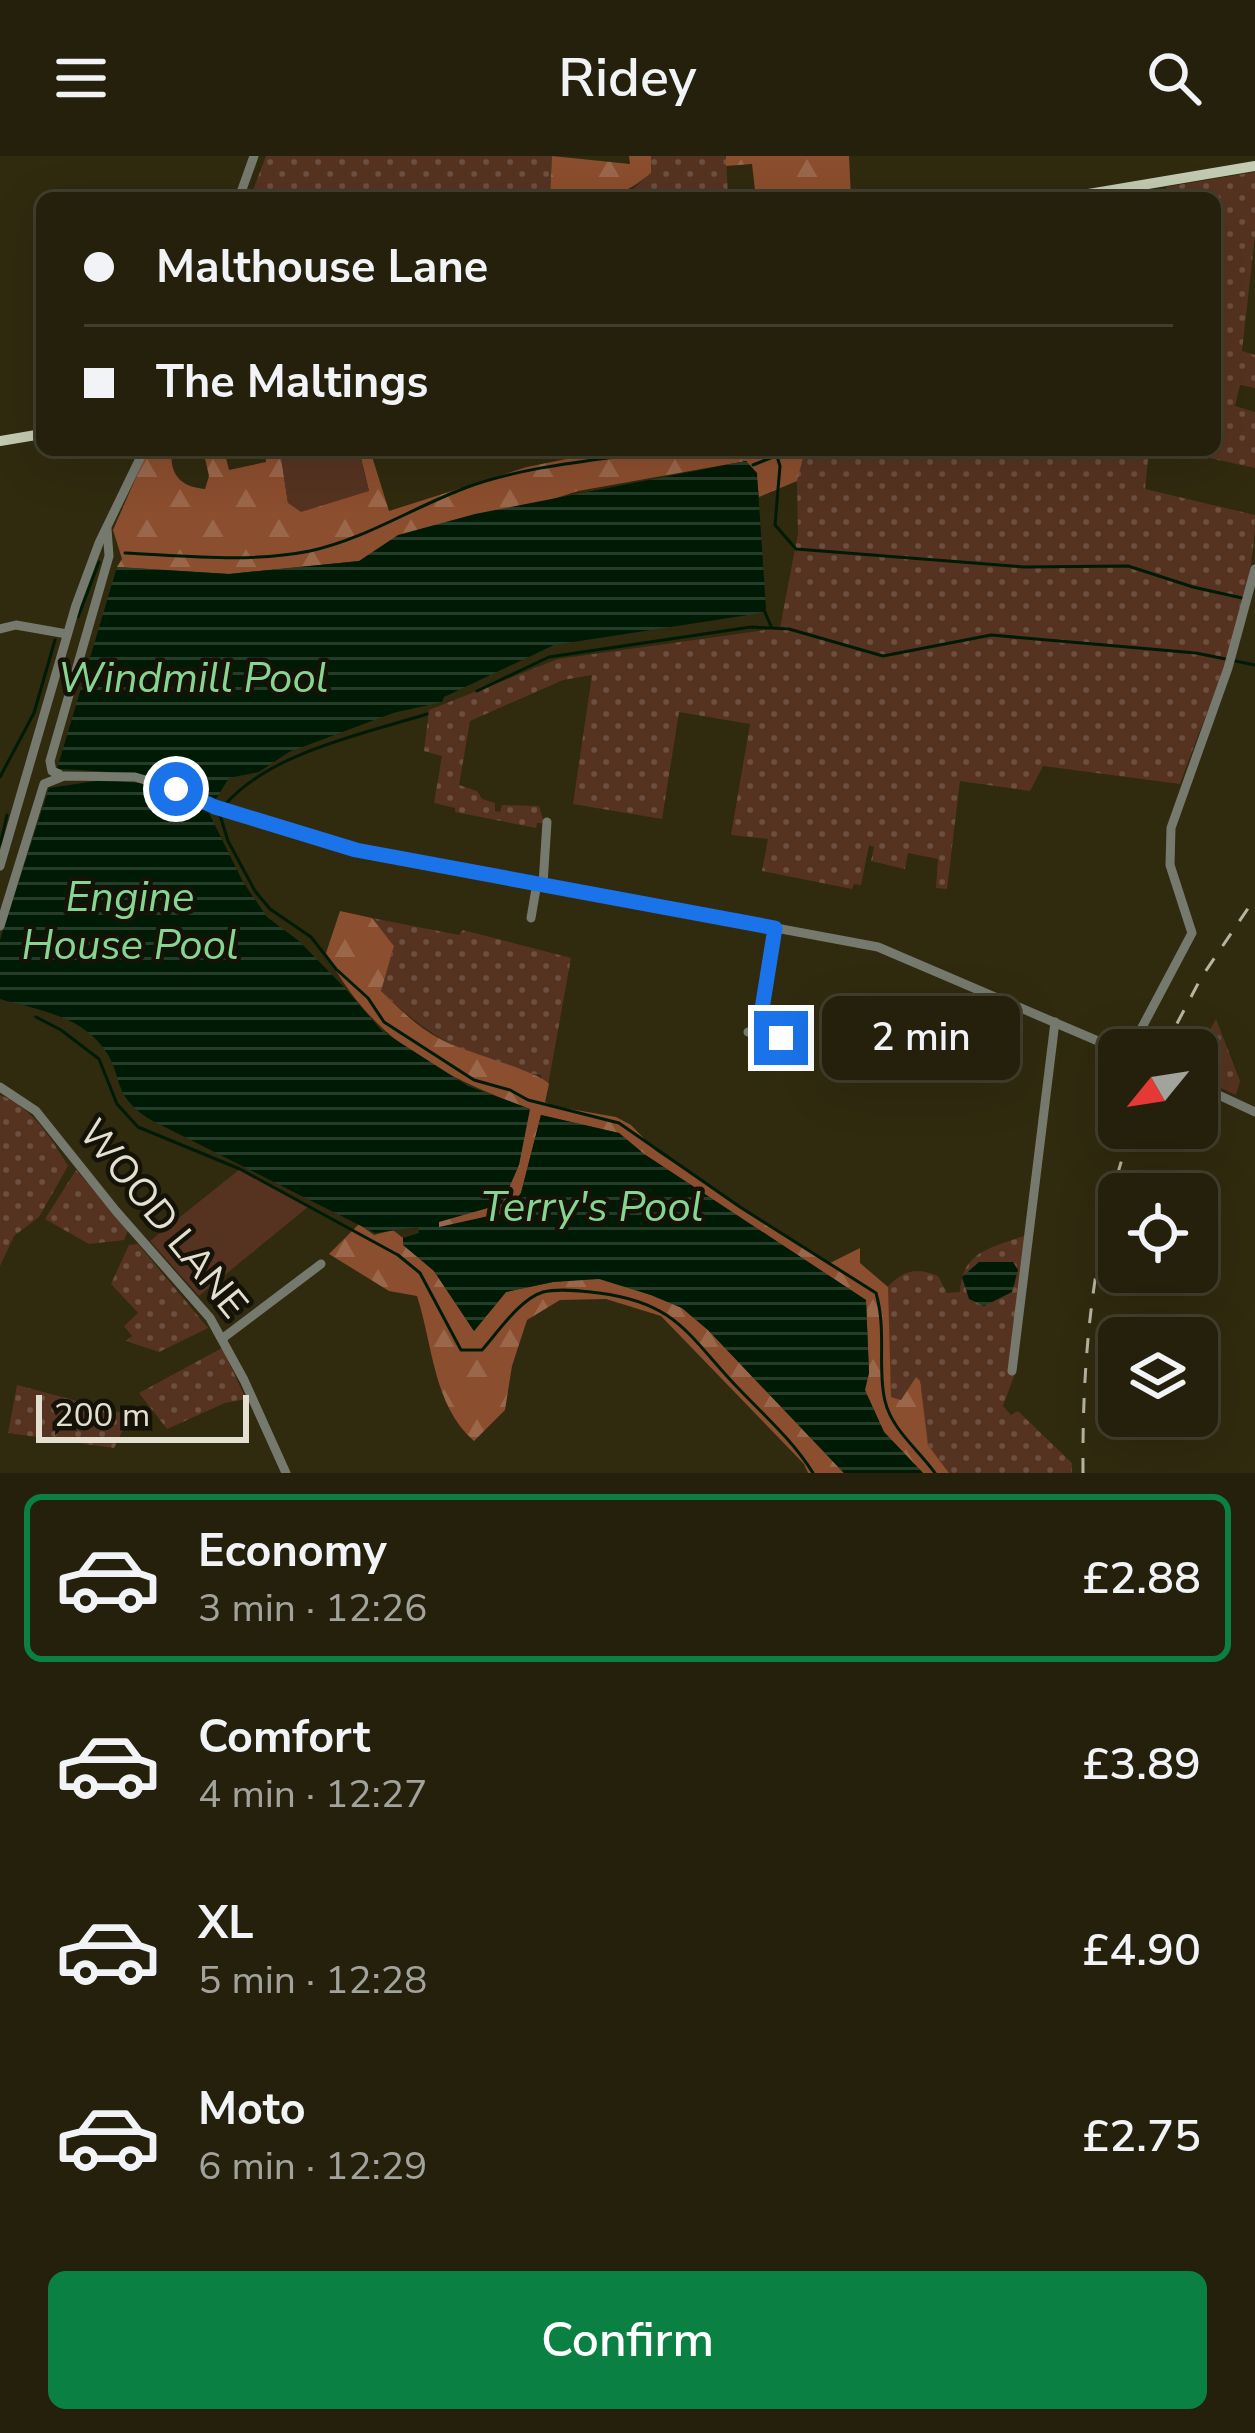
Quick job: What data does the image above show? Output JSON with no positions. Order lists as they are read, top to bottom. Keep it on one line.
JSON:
{"streets":{"street":["WOOD LANE"]},"water":["Windmill Pool","Engine House Pool","Terry's Pool"],"scale_bar":"200 m","north":"bottom left","page":{"header":"Ridey","banner":["Malthouse Lane","The Maltings"],"bubble":"2 min","scale":"200 m","list":[{"name":"Economy","note":"3 min · 12:26","value":"£2.88"},{"name":"Comfort","note":"4 min · 12:27","value":"£3.89"},{"name":"XL","note":"5 min · 12:28","value":"£4.90"},{"name":"Moto","note":"6 min · 12:29","value":"£2.75"}],"buttons":"Confirm"}}
